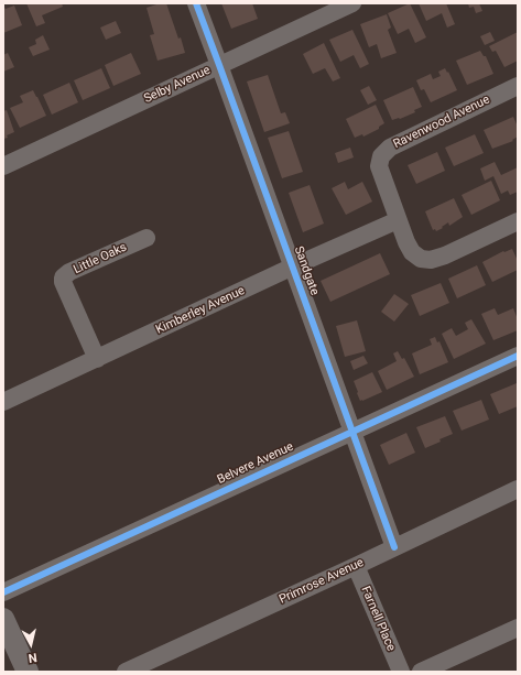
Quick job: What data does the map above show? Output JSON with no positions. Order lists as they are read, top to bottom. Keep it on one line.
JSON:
{"streets":{"street":["Selby Avenue","Ravenwood Avenue","Little Oaks","Sandgate","Kimberley Avenue","Belvere Avenue","Primrose Avenue","Farnell Place"]},"crossings":[["Selby Avenue","Sandgate"],["Ravenwood Avenue","Kimberley Avenue"],["Little Oaks","Kimberley Avenue"],["Sandgate","Kimberley Avenue"],["Sandgate","Belvere Avenue"],["Sandgate","Primrose Avenue"],["Primrose Avenue","Farnell Place"]],"north":"bottom"}
